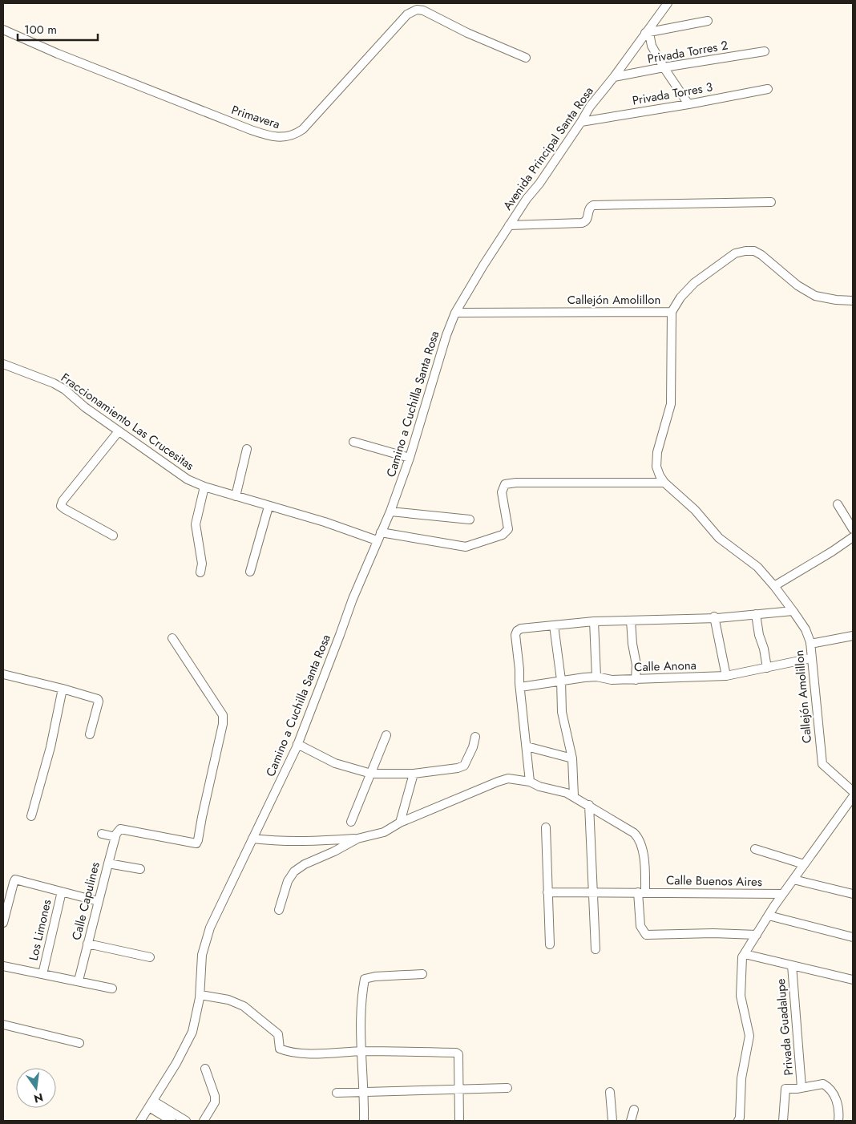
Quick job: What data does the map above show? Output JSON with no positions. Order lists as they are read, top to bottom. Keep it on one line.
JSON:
{"streets":{"street":["Privada Torres 2","Privada Torres 3","Primavera","Avenida Principal Santa Rosa","Callejón Amolillon","Camino a Cuchilla Santa Rosa","Fraccionamiento Las Crucesitas","Calle Anona","Calle Buenos Aires","Calle Capulines","Los Limones","Privada Guadalupe"]},"crossings":[["Privada Torres 2","Avenida Principal Santa Rosa"],["Privada Torres 3","Avenida Principal Santa Rosa"],["Avenida Principal Santa Rosa","Callejón Amolillon"],["Avenida Principal Santa Rosa","Camino a Cuchilla Santa Rosa"],["Callejón Amolillon","Camino a Cuchilla Santa Rosa"],["Callejón Amolillon","Fraccionamiento Las Crucesitas"],["Callejón Amolillon","Calle Anona"],["Camino a Cuchilla Santa Rosa","Fraccionamiento Las Crucesitas"]],"scale_bar":"100 m","north":"bottom"}
